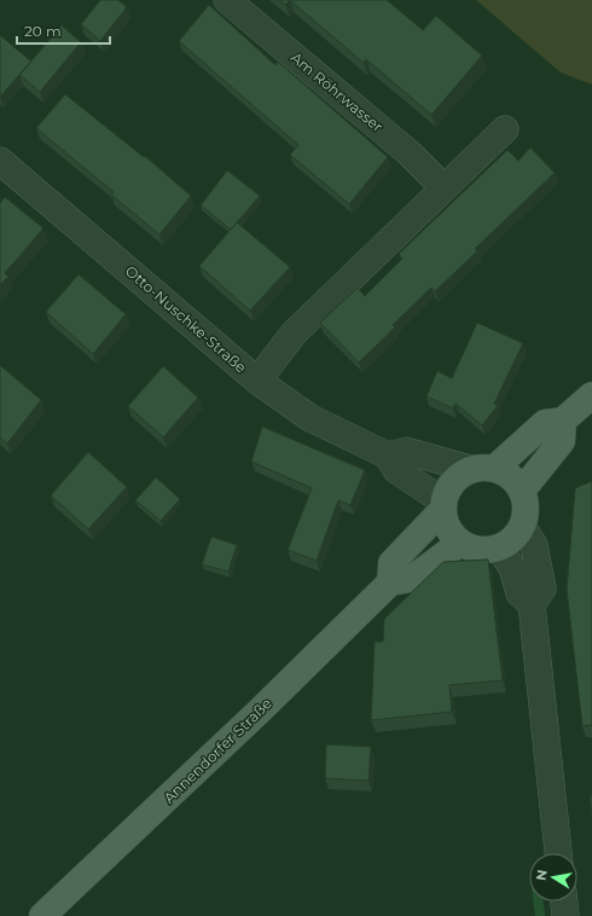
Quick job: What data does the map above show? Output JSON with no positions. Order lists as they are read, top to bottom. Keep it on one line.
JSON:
{"streets":{"main road":["Annendorfer Straße"],"street":["Am Röhrwasser","Otto-Nuschke-Straße"]},"scale_bar":"20 m","north":"left"}
